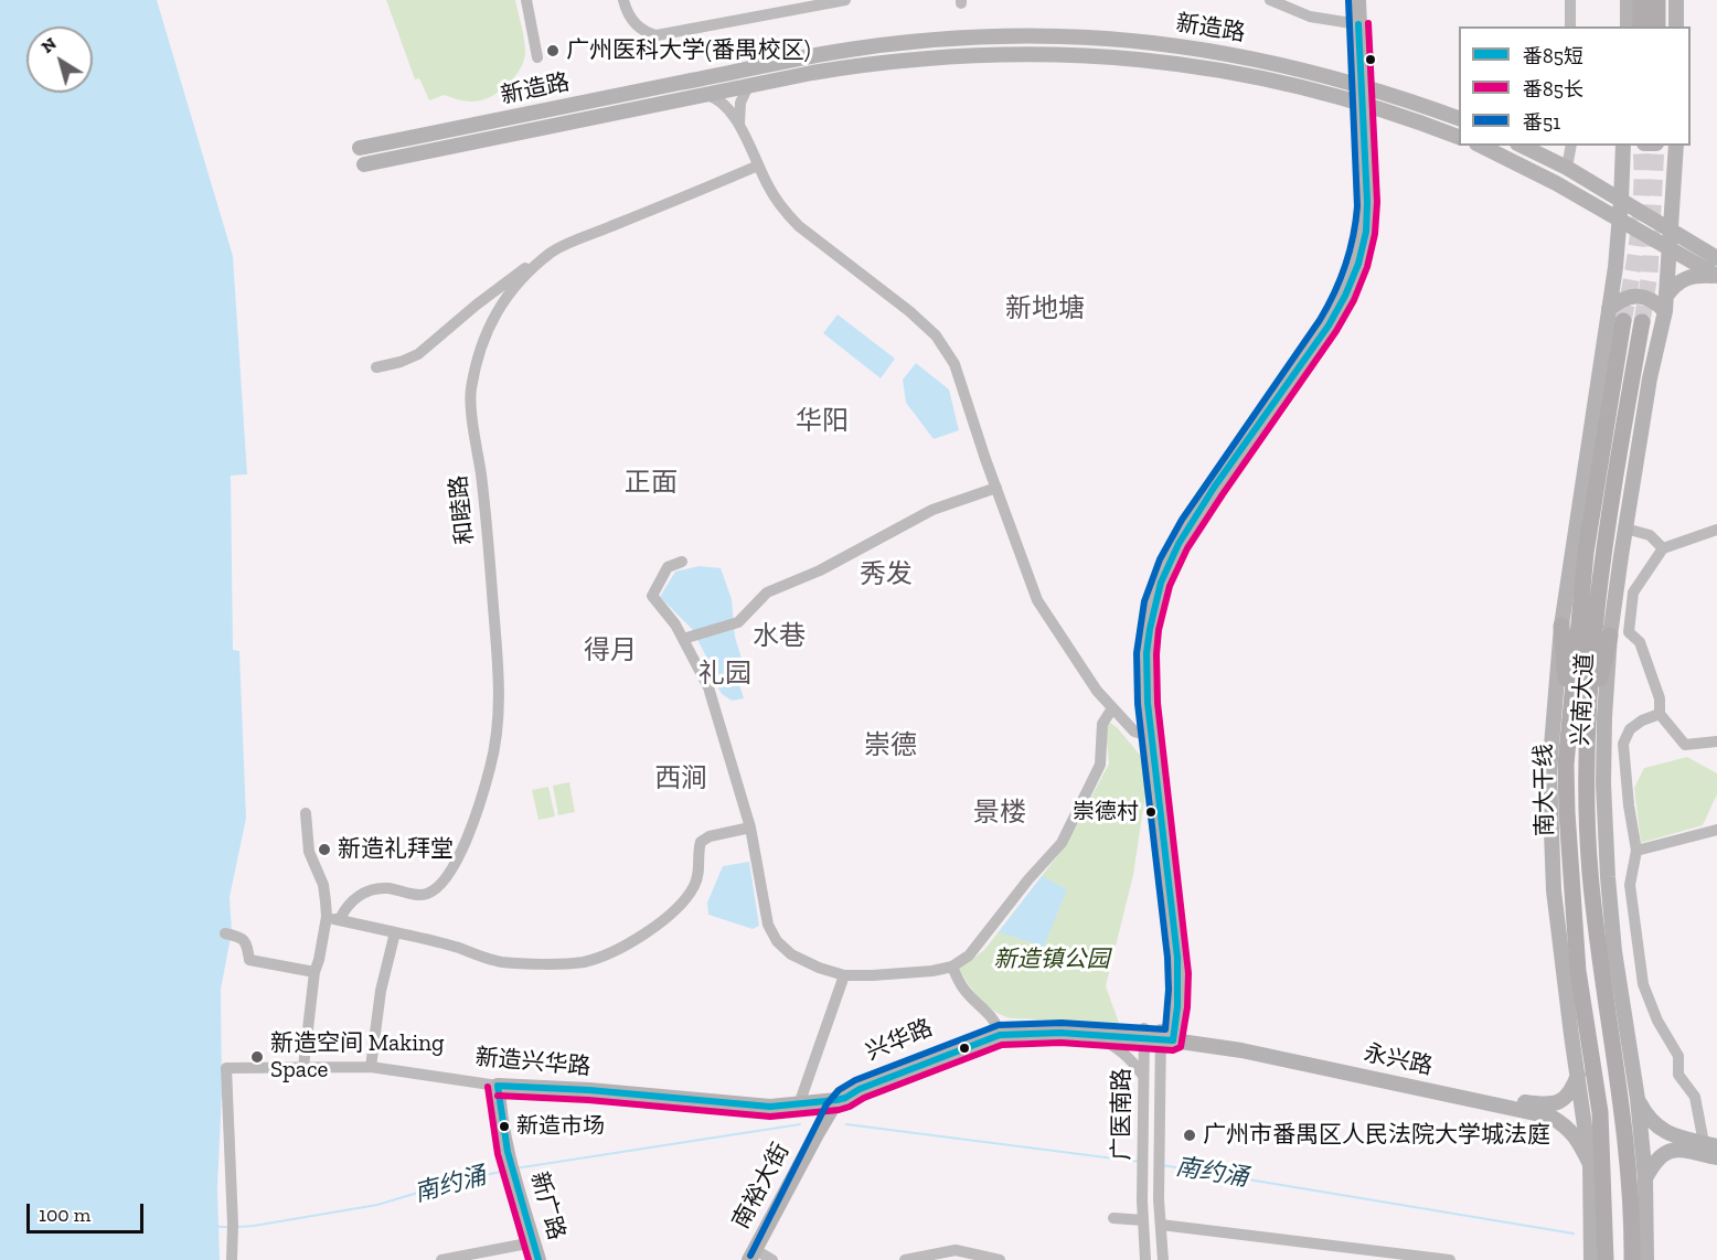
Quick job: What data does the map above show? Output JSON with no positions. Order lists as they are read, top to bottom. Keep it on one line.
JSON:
{"streets":{"highway":["南大干线"],"main road":["新造路","兴南大道","兴华路","永兴路","新造兴华路","南裕大街","新广路"],"street":["和睦路","广医南路"]},"crossings":[["兴南大道","永兴路"],["兴华路","永兴路"],["兴华路","新造兴华路"],["兴华路","广医南路"],["兴华路","南裕大街"],["永兴路","广医南路"],["新造兴华路","南裕大街"],["新造兴华路","新广路"]],"districts":["新地塘","华阳","正面","秀发","水巷","得月","礼园","崇德","西涧","景楼"],"water":["南约涌"],"parks":["新造镇公园"],"places":["广州医科大学(番禺校区)","崇德村","新造礼拜堂","新造空间 Making Space","新造市场","广州市番禺区人民法院大学城法庭"],"lines":["transit line 番51","transit line 番85长","transit line 番85短"],"legend":["番85短","番85长","番51"],"scale_bar":"100 m","north":"top left"}
